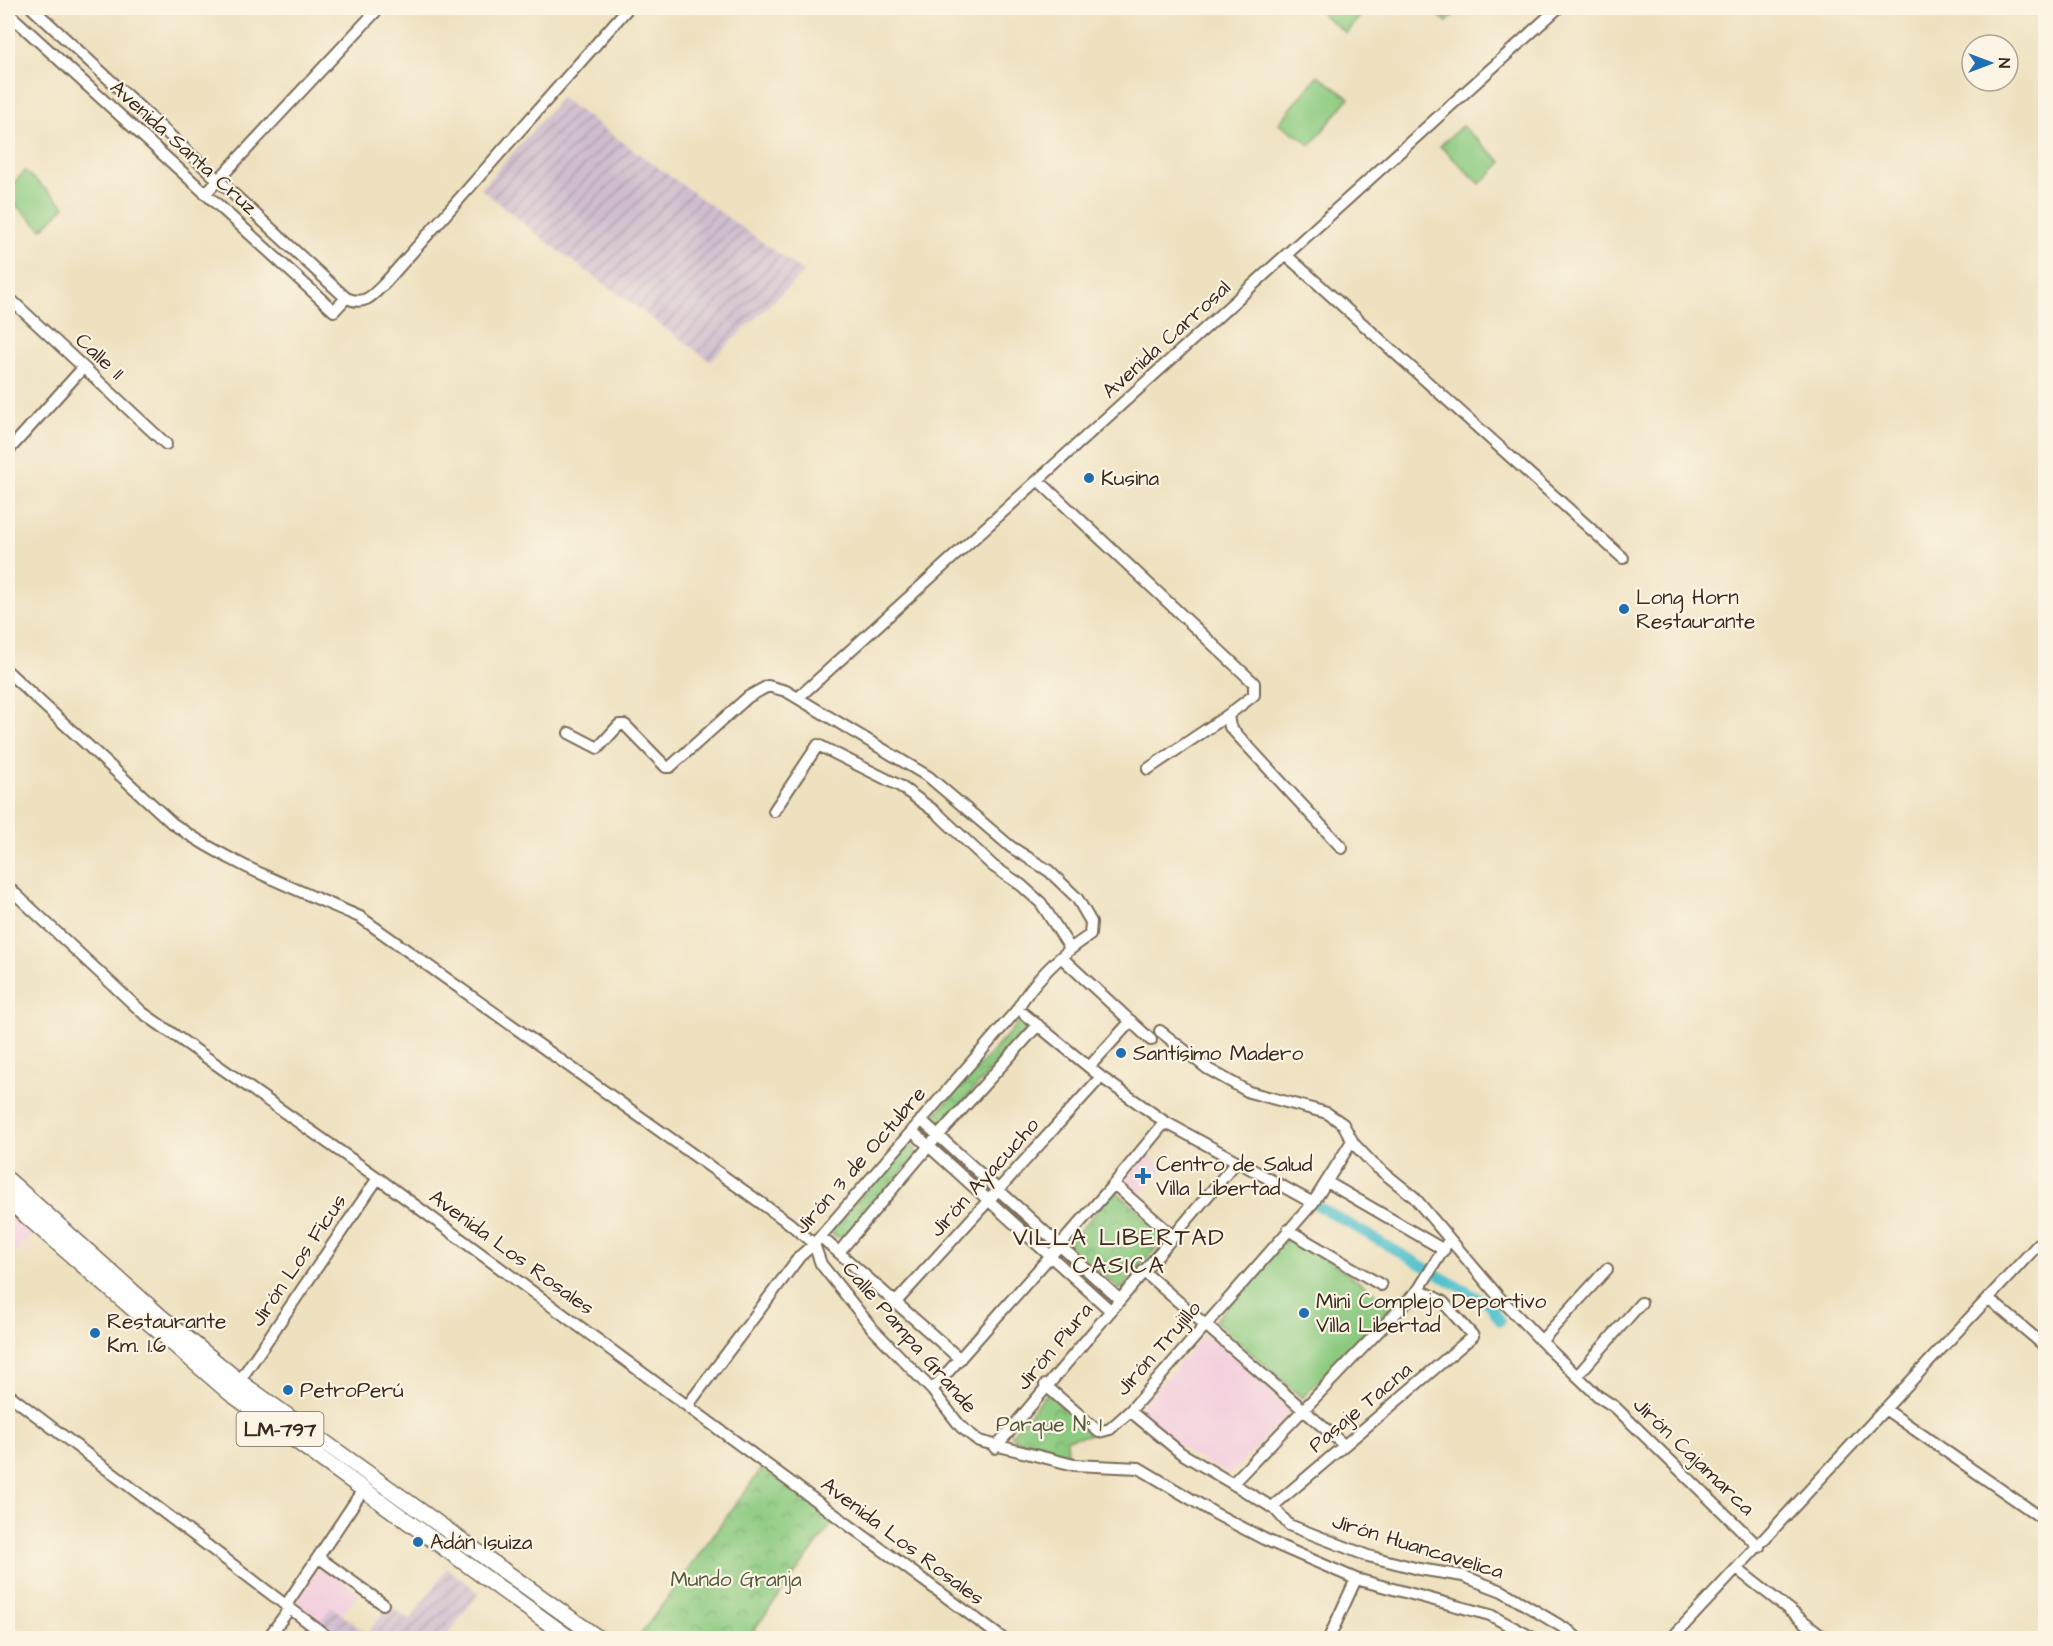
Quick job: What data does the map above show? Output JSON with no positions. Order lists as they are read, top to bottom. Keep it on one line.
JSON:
{"streets":{"main road":["LM-797"],"street":["Avenida Santa Cruz","Avenida Carrosal","Calle 11","Jirón 3 de Octubre","Jirón Ayacucho","Avenida Los Rosales","Jirón Los Ficus","Calle Pampa Grande","Jirón Piura","Jirón Trujillo","Pasaje Tacna","Jirón Cajamarca","Jirón Huancavelica"]},"crossings":[["Avenida Carrosal","Jirón 3 de Octubre"],["Jirón 3 de Octubre","Avenida Los Rosales"],["Jirón 3 de Octubre","Calle Pampa Grande"],["Avenida Los Rosales","Jirón Los Ficus"],["Jirón Los Ficus","LM-797"],["Calle Pampa Grande","Jirón Piura"],["Jirón Piura","Jirón Trujillo"],["Jirón Trujillo","Jirón Huancavelica"],["Pasaje Tacna","Jirón Huancavelica"]],"districts":["VILLA LIBERTAD CASICA"],"parks":["Parque N° 1","Mundo Granja"],"places":{"other":["Kusina","Long Horn Restaurante","Santísimo Madero","Mini Complejo Deportivo Villa Libertad","Restaurante Km. 1.6","PetroPerú","Adán Isuiza"],"health":["Centro de Salud Villa Libertad"]},"north":"right"}
